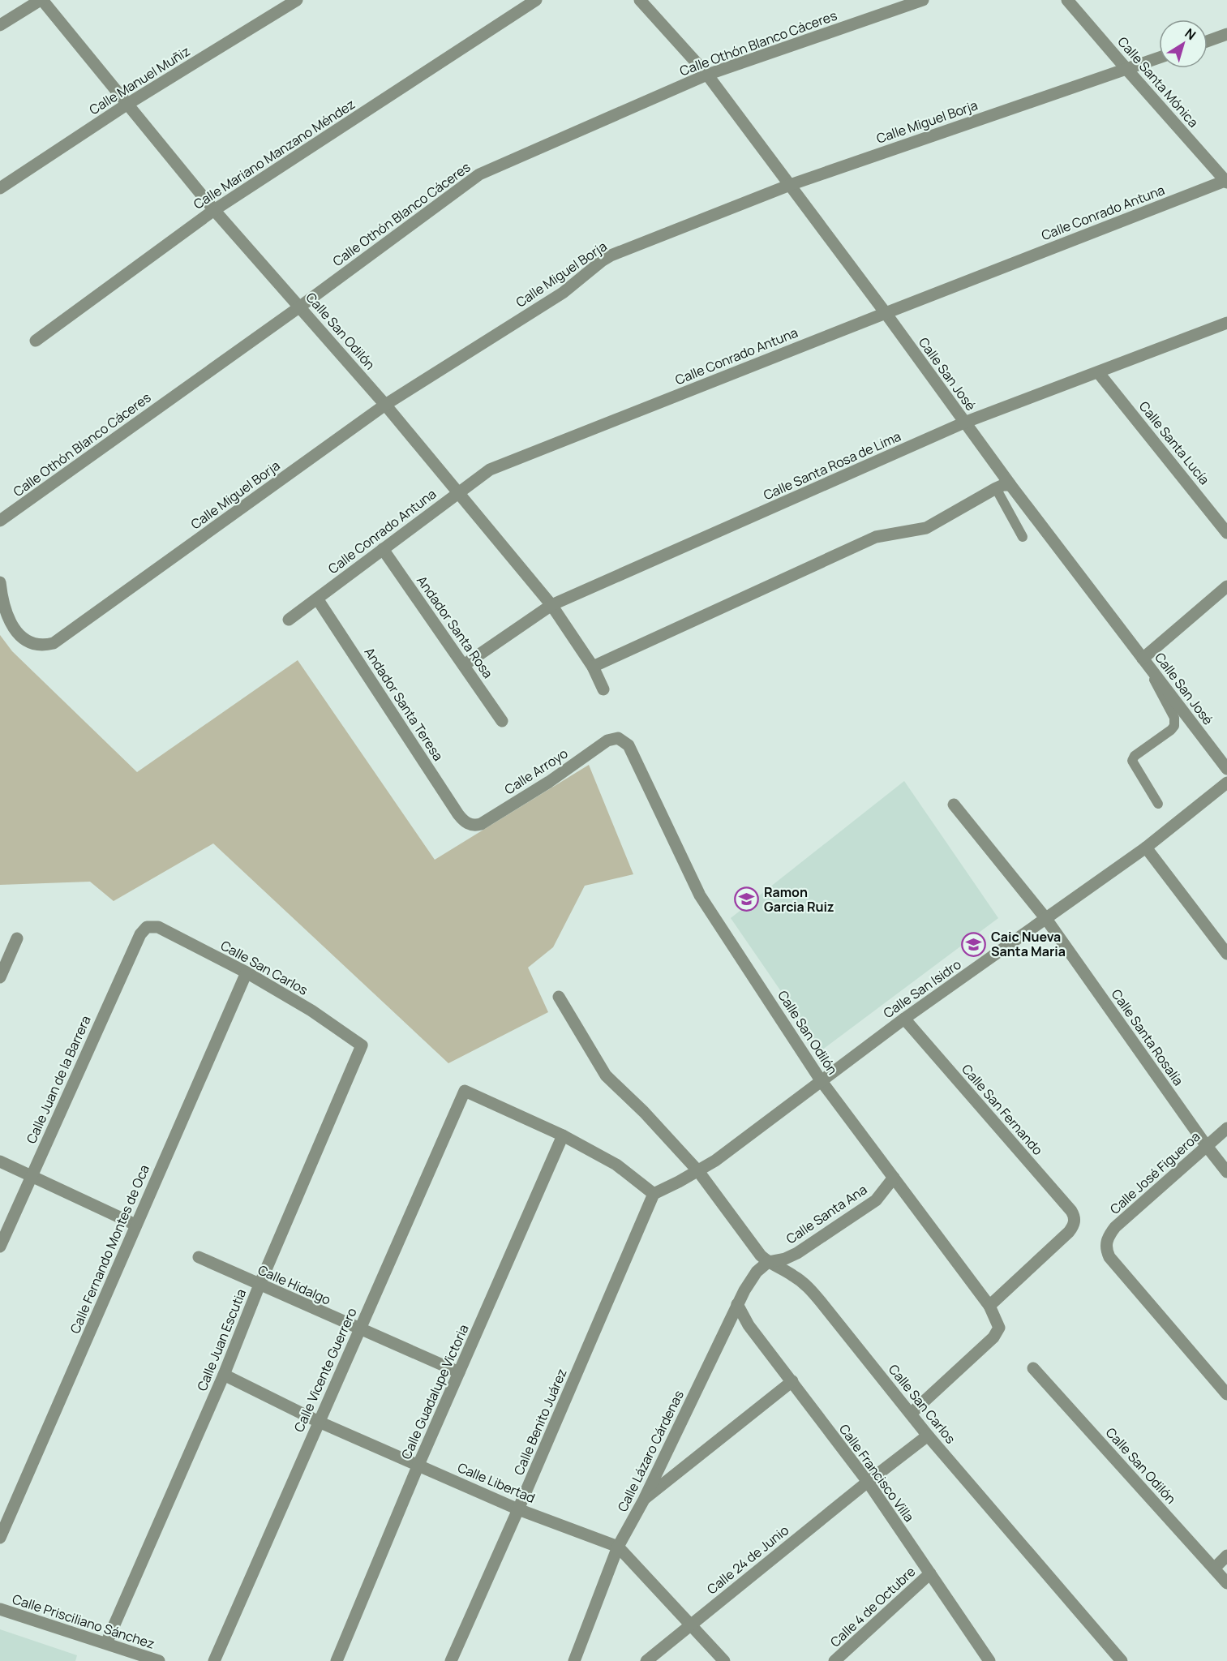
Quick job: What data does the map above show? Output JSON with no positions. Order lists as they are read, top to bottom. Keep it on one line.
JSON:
{"streets":{"street":["Calle Othón Blanco Cáceres","Calle Manuel Muñiz","Calle Santa Mónica","Calle Miguel Borja","Calle Mariano Manzano Méndez","Calle Conrado Antuna","Calle San Odilón","Calle San José","Calle Santa Lucía","Calle Santa Rosa de Lima","Andador Santa Rosa","Andador Santa Teresa","Calle Arroyo","Calle San Carlos","Calle San Isidro","Calle Santa Rosalía","Calle Juan de la Barrera","Calle San Fernando","Calle José Figueroa","Calle Santa Ana","Calle Fernando Montes de Oca","Calle Hidalgo","Calle Juan Escutia","Calle Vicente Guerrero","Calle Guadalupe Victoria","Calle Benito Juárez","Calle Lázaro Cárdenas","Calle Francisco Villa","Calle Libertad","Calle 24 de Junio","Calle 4 de Octubre","Calle Prisciliano Sánchez"]},"crossings":[["Calle Othón Blanco Cáceres","Calle San Odilón"],["Calle Othón Blanco Cáceres","Calle San José"],["Calle Manuel Muñiz","Calle San Odilón"],["Calle Santa Mónica","Calle Miguel Borja"],["Calle Santa Mónica","Calle Conrado Antuna"],["Calle Miguel Borja","Calle San Odilón"],["Calle Miguel Borja","Calle San José"],["Calle Mariano Manzano Méndez","Calle San Odilón"],["Calle Conrado Antuna","Calle San Odilón"],["Calle Conrado Antuna","Calle San José"],["Calle Conrado Antuna","Andador Santa Rosa"],["Calle Conrado Antuna","Andador Santa Teresa"],["Calle San Odilón","Calle Santa Rosa de Lima"],["Calle San Odilón","Calle Arroyo"],["Calle San Odilón","Calle San Carlos"],["Calle San Odilón","Calle San Isidro"],["Calle San Odilón","Calle San Fernando"],["Calle San Odilón","Calle Santa Ana"],["Calle San José","Calle Santa Rosa de Lima"],["Calle Santa Lucía","Calle Santa Rosa de Lima"],["Calle Santa Rosa de Lima","Andador Santa Rosa"],["Andador Santa Teresa","Calle Arroyo"],["Calle San Carlos","Calle San Isidro"],["Calle San Carlos","Calle Juan de la Barrera"],["Calle San Carlos","Calle Santa Ana"],["Calle San Carlos","Calle Fernando Montes de Oca"],["Calle San Carlos","Calle Juan Escutia"],["Calle San Carlos","Calle Lázaro Cárdenas"],["Calle San Isidro","Calle Santa Rosalía"],["Calle San Isidro","Calle San Fernando"],["Calle San Isidro","Calle Benito Juárez"],["Calle Santa Rosalía","Calle José Figueroa"],["Calle Santa Ana","Calle Lázaro Cárdenas"],["Calle Hidalgo","Calle Juan Escutia"],["Calle Hidalgo","Calle Vicente Guerrero"],["Calle Hidalgo","Calle Guadalupe Victoria"],["Calle Juan Escutia","Calle Libertad"],["Calle Juan Escutia","Calle Prisciliano Sánchez"],["Calle Vicente Guerrero","Calle Guadalupe Victoria"],["Calle Vicente Guerrero","Calle Libertad"],["Calle Guadalupe Victoria","Calle Libertad"],["Calle Benito Juárez","Calle Libertad"],["Calle Lázaro Cárdenas","Calle Francisco Villa"],["Calle Lázaro Cárdenas","Calle Libertad"],["Calle Francisco Villa","Calle 24 de Junio"],["Calle Francisco Villa","Calle 4 de Octubre"],["Calle Libertad","Calle 24 de Junio"]],"places":{"school or university":["Ramon Garcia Ruiz","Caic Nueva Santa Maria"]},"north":"top right"}
